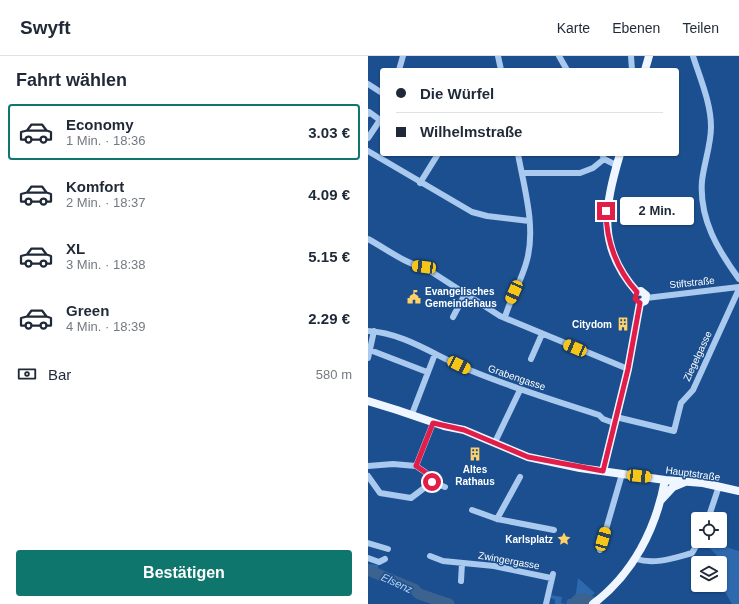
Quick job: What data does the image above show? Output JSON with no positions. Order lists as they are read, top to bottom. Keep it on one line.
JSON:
{"streets":{"main road":["Hauptstraße"],"street":["Stiftstraße","Ziegelgasse","Grabengasse","Zwingergasse"]},"crossings":[["Stiftstraße","Ziegelgasse"],["Ziegelgasse","Grabengasse"]],"water":["Elsenz"],"places":{"public building":["Evangelisches Gemeindehaus"],"building":["Citydom","Altes Rathaus"],"place":["Karlsplatz"]},"page":{"header":"Swyft","nav":["Karte","Ebenen","Teilen"],"heading":"Fahrt wählen","banner":["Die Würfel","Wilhelmstraße"],"list":[{"name":"Economy","note":"1 Min. · 18:36","value":"3.03 €"},{"name":"Komfort","note":"2 Min. · 18:37","value":"4.09 €"},{"name":"XL","note":"3 Min. · 18:38","value":"5.15 €"},{"name":"Green","note":"4 Min. · 18:39","value":"2.29 €"}],"bubble":"2 Min.","pay":["Bar","580 m"],"buttons":"Bestätigen"}}
